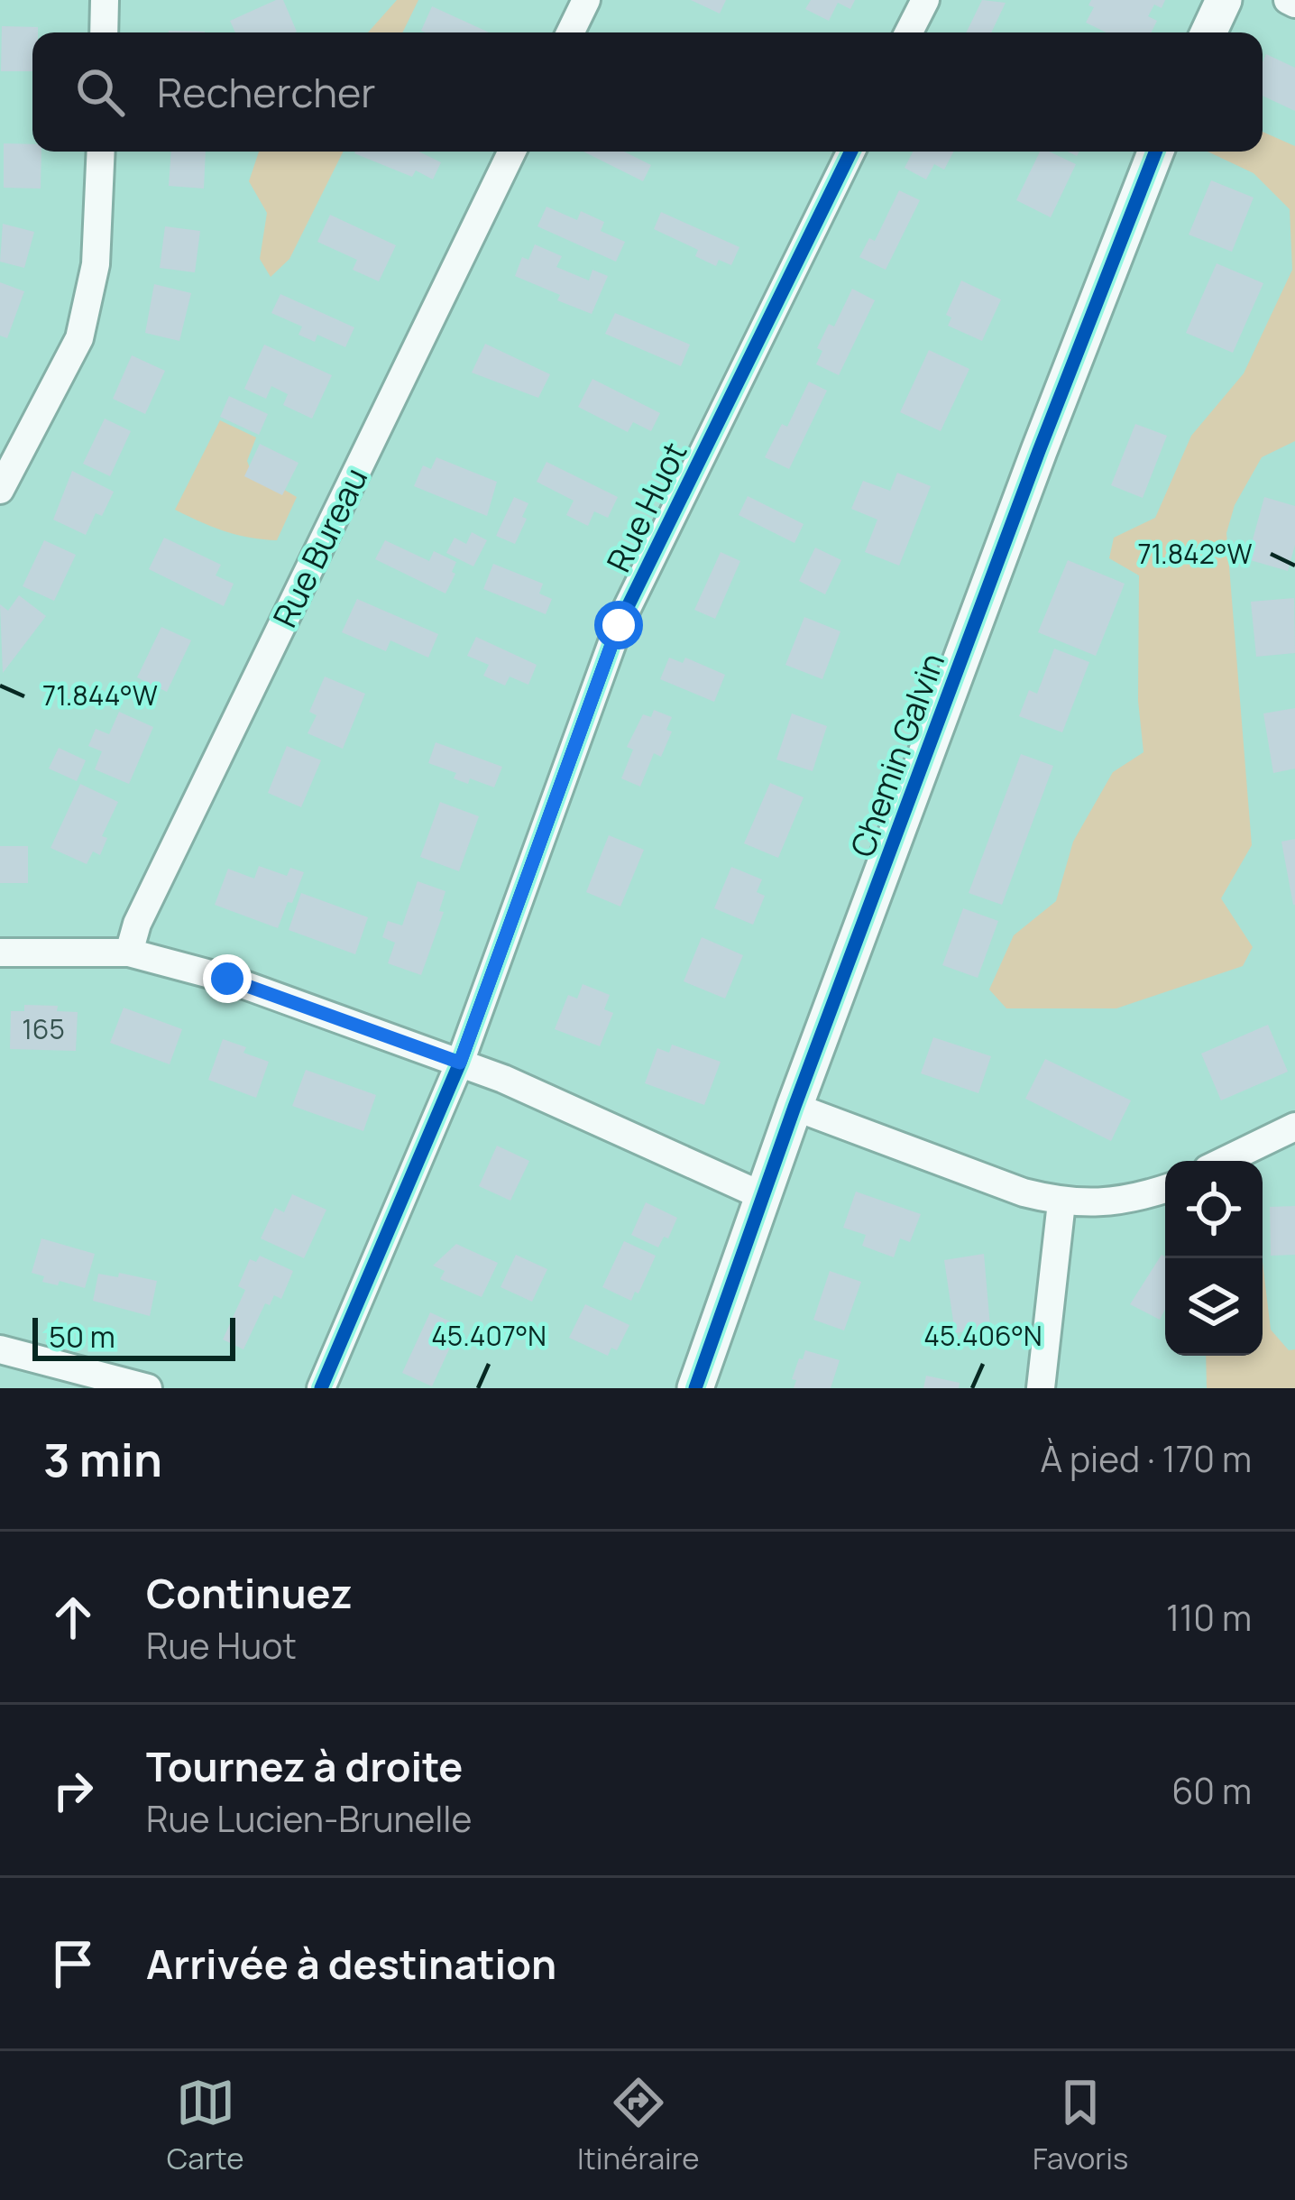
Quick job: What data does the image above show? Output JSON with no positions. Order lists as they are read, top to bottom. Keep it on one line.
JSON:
{"streets":{"street":["Rue Huot","Rue Bureau","Chemin Galvin"]},"house_numbers":["165"],"scale_bar":"50 m","page":{"search":"Rechercher","scale":"50 m","heading":["3 min","À pied · 170 m"],"list":[["Continuez","Rue Huot","110 m"],["Tournez à droite","Rue Lucien-Brunelle","60 m"],"Arrivée à destination"],"nav":["Carte","Itinéraire","Favoris"]},"coordinates":["71.842°W","71.844°W","45.407°N","45.406°N"]}
